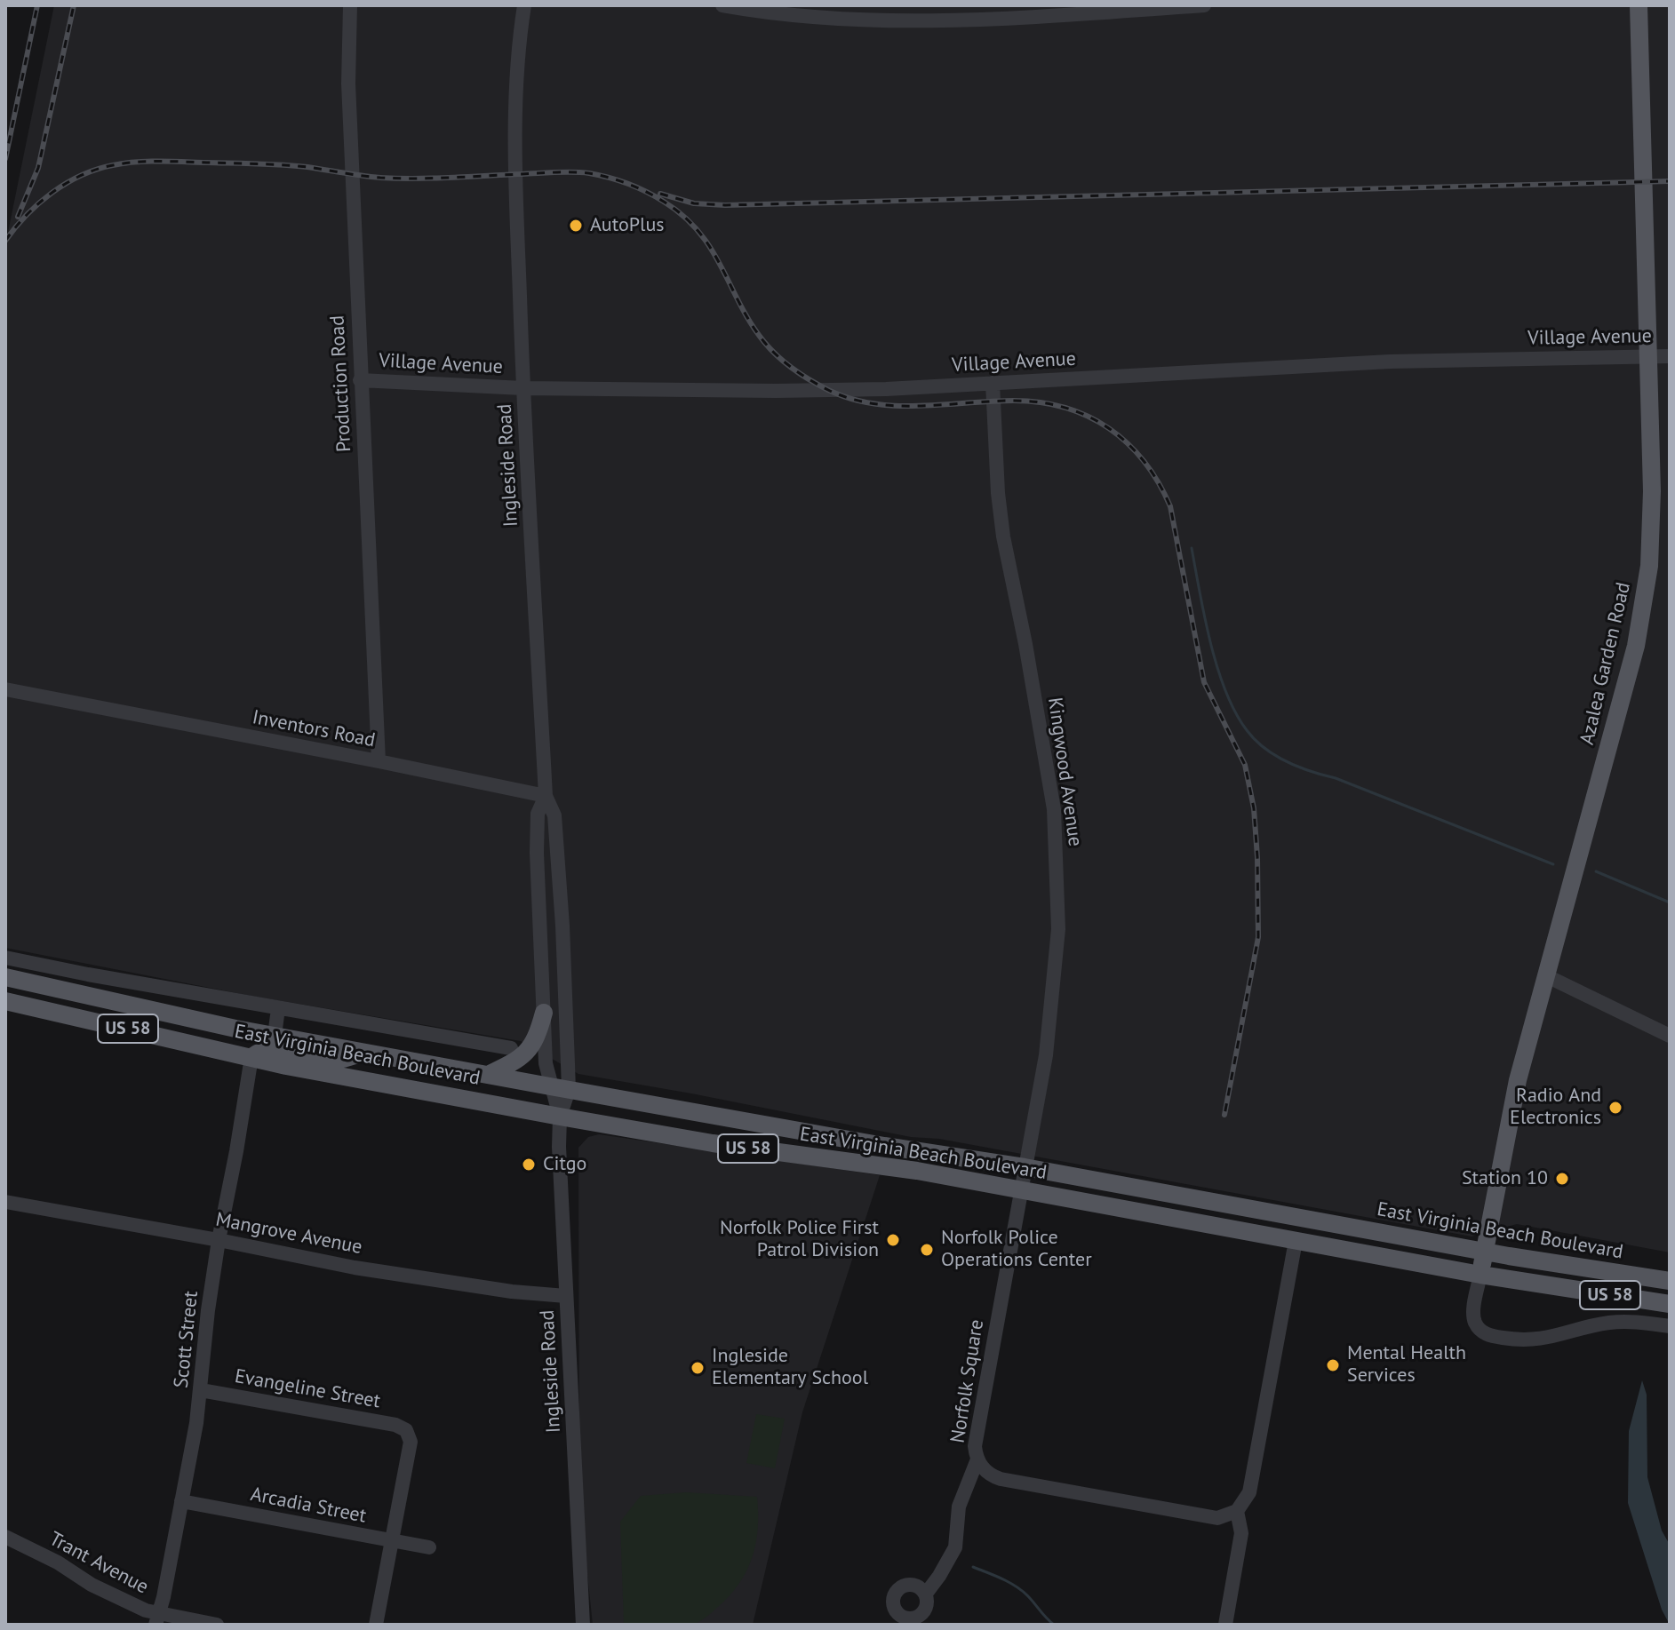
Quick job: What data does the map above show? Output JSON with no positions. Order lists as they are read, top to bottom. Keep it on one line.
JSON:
{"streets":{"main road":["Azalea Garden Road","US 58","East Virginia Beach Boulevard"],"street":["Village Avenue","Production Road","Ingleside Road","Inventors Road","Kingwood Avenue","Mangrove Avenue","Scott Street","Norfolk Square","Evangeline Street","Arcadia Street","Trant Avenue"]},"crossings":[["Village Avenue","Production Road"],["Village Avenue","Ingleside Road"],["Village Avenue","Azalea Garden Road"],["Village Avenue","Kingwood Avenue"],["Production Road","Inventors Road"],["Ingleside Road","Inventors Road"],["Ingleside Road","East Virginia Beach Boulevard"],["Ingleside Road","Mangrove Avenue"],["Azalea Garden Road","East Virginia Beach Boulevard"],["Kingwood Avenue","East Virginia Beach Boulevard"],["Kingwood Avenue","Norfolk Square"],["East Virginia Beach Boulevard","Scott Street"],["East Virginia Beach Boulevard","Norfolk Square"],["Mangrove Avenue","Scott Street"],["Scott Street","Evangeline Street"],["Scott Street","Arcadia Street"],["Scott Street","Trant Avenue"],["Evangeline Street","Arcadia Street"]],"places":["AutoPlus","Radio And Electronics","Citgo","Station 10","Norfolk Police First Patrol Division","Norfolk Police Operations Center","Mental Health Services","Ingleside Elementary School"]}
